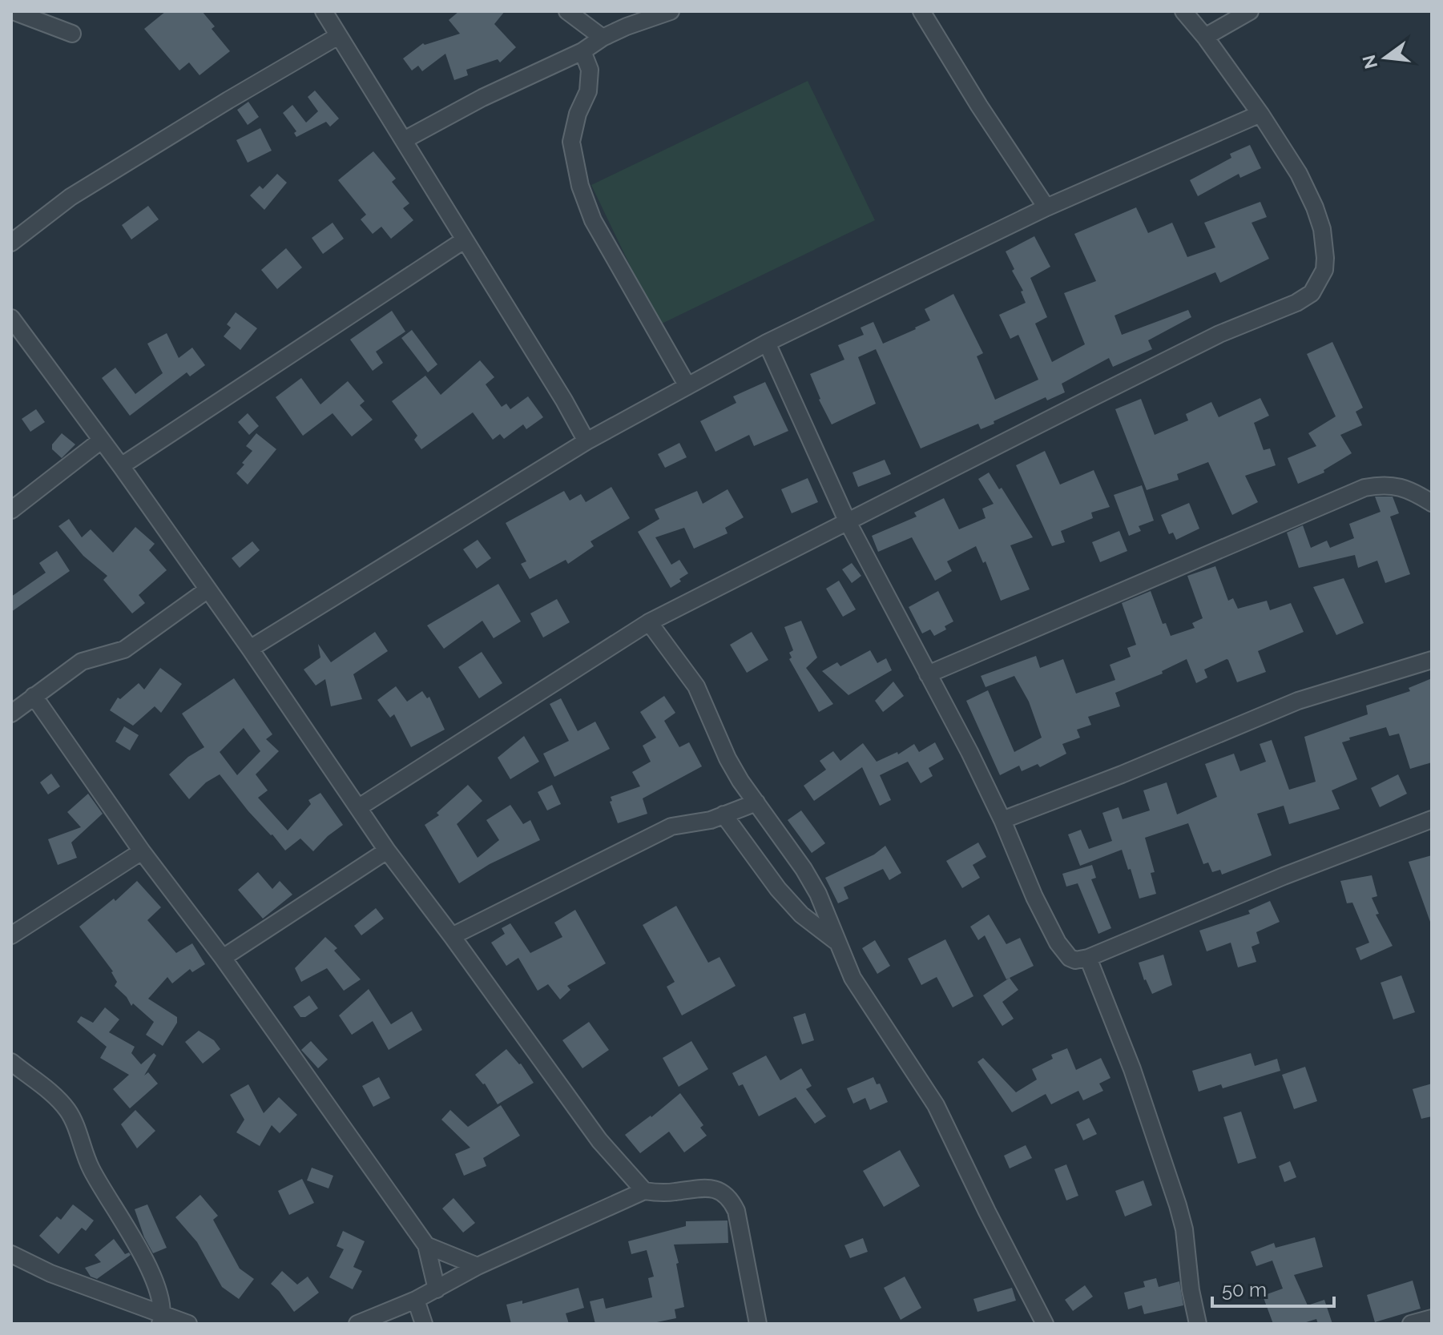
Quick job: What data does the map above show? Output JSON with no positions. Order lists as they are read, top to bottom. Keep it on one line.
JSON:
{"scale_bar":"50 m","north":"left"}
